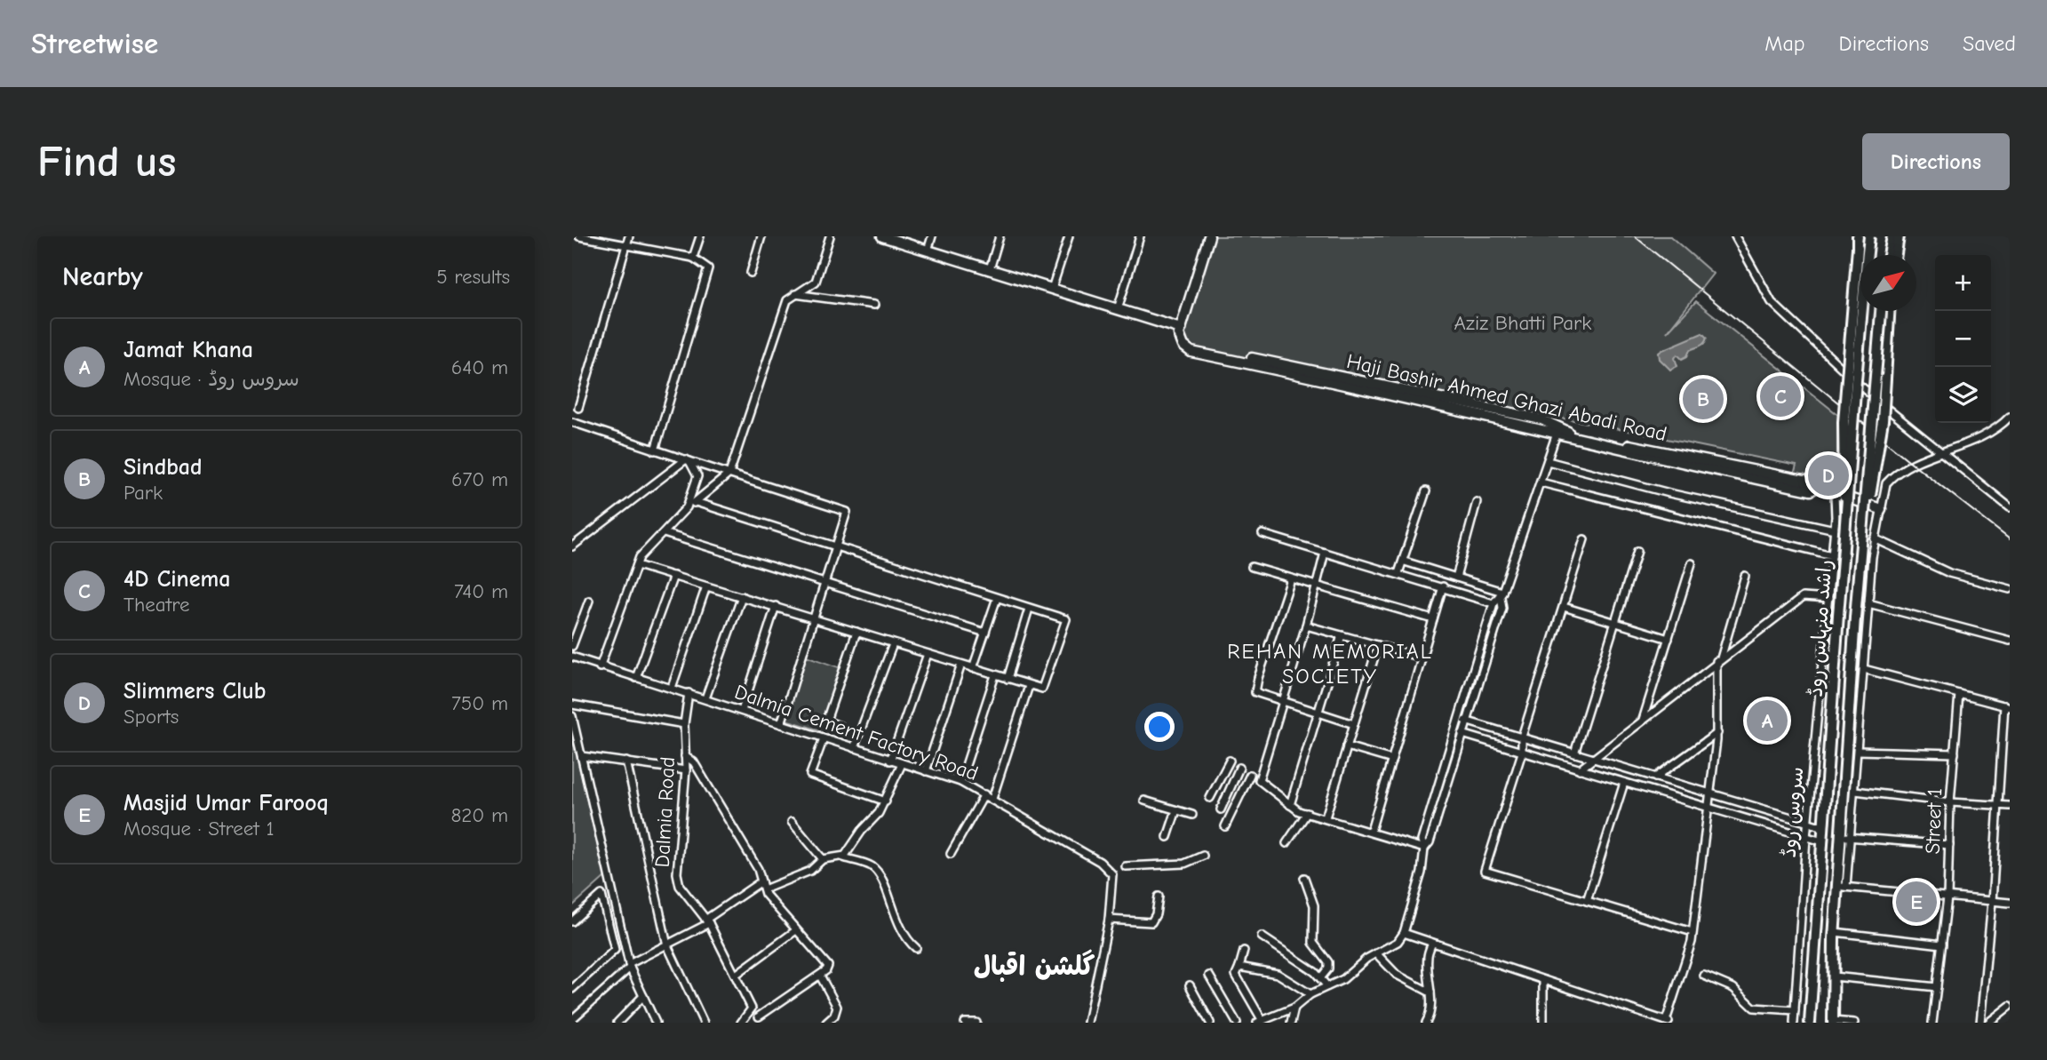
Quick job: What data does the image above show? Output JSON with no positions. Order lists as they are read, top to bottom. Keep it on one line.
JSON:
{"streets":{"main road":["راشد منہاس روڈ"],"street":["Haji Bashir Ahmed Ghazi Abadi Road","Dalmia Cement Factory Road","Dalmia Road","سروس روڈ","Street 1"]},"crossings":[["Haji Bashir Ahmed Ghazi Abadi Road","سروس روڈ"],["Dalmia Cement Factory Road","Dalmia Road"]],"districts":["REHAN MEMORIAL SOCIETY","گلشن اقبال"],"parks":["Aziz Bhatti Park"],"north":"top right","page":{"header":"Streetwise","nav":["Map","Directions","Saved"],"buttons":"Directions","title":"Find us","heading":["Nearby","5 results"],"map_buttons":["+","−"],"list":[{"mark":"A","name":"Jamat Khana","note":"Mosque · سروس روڈ","value":"640 m"},{"mark":"B","name":"Sindbad","note":"Park","value":"670 m"},{"mark":"C","name":"4D Cinema","note":"Theatre","value":"740 m"},{"mark":"D","name":"Slimmers Club","note":"Sports","value":"750 m"},{"mark":"E","name":"Masjid Umar Farooq","note":"Mosque · Street 1","value":"820 m"}],"pins":["C","B","D","A","E"]}}
